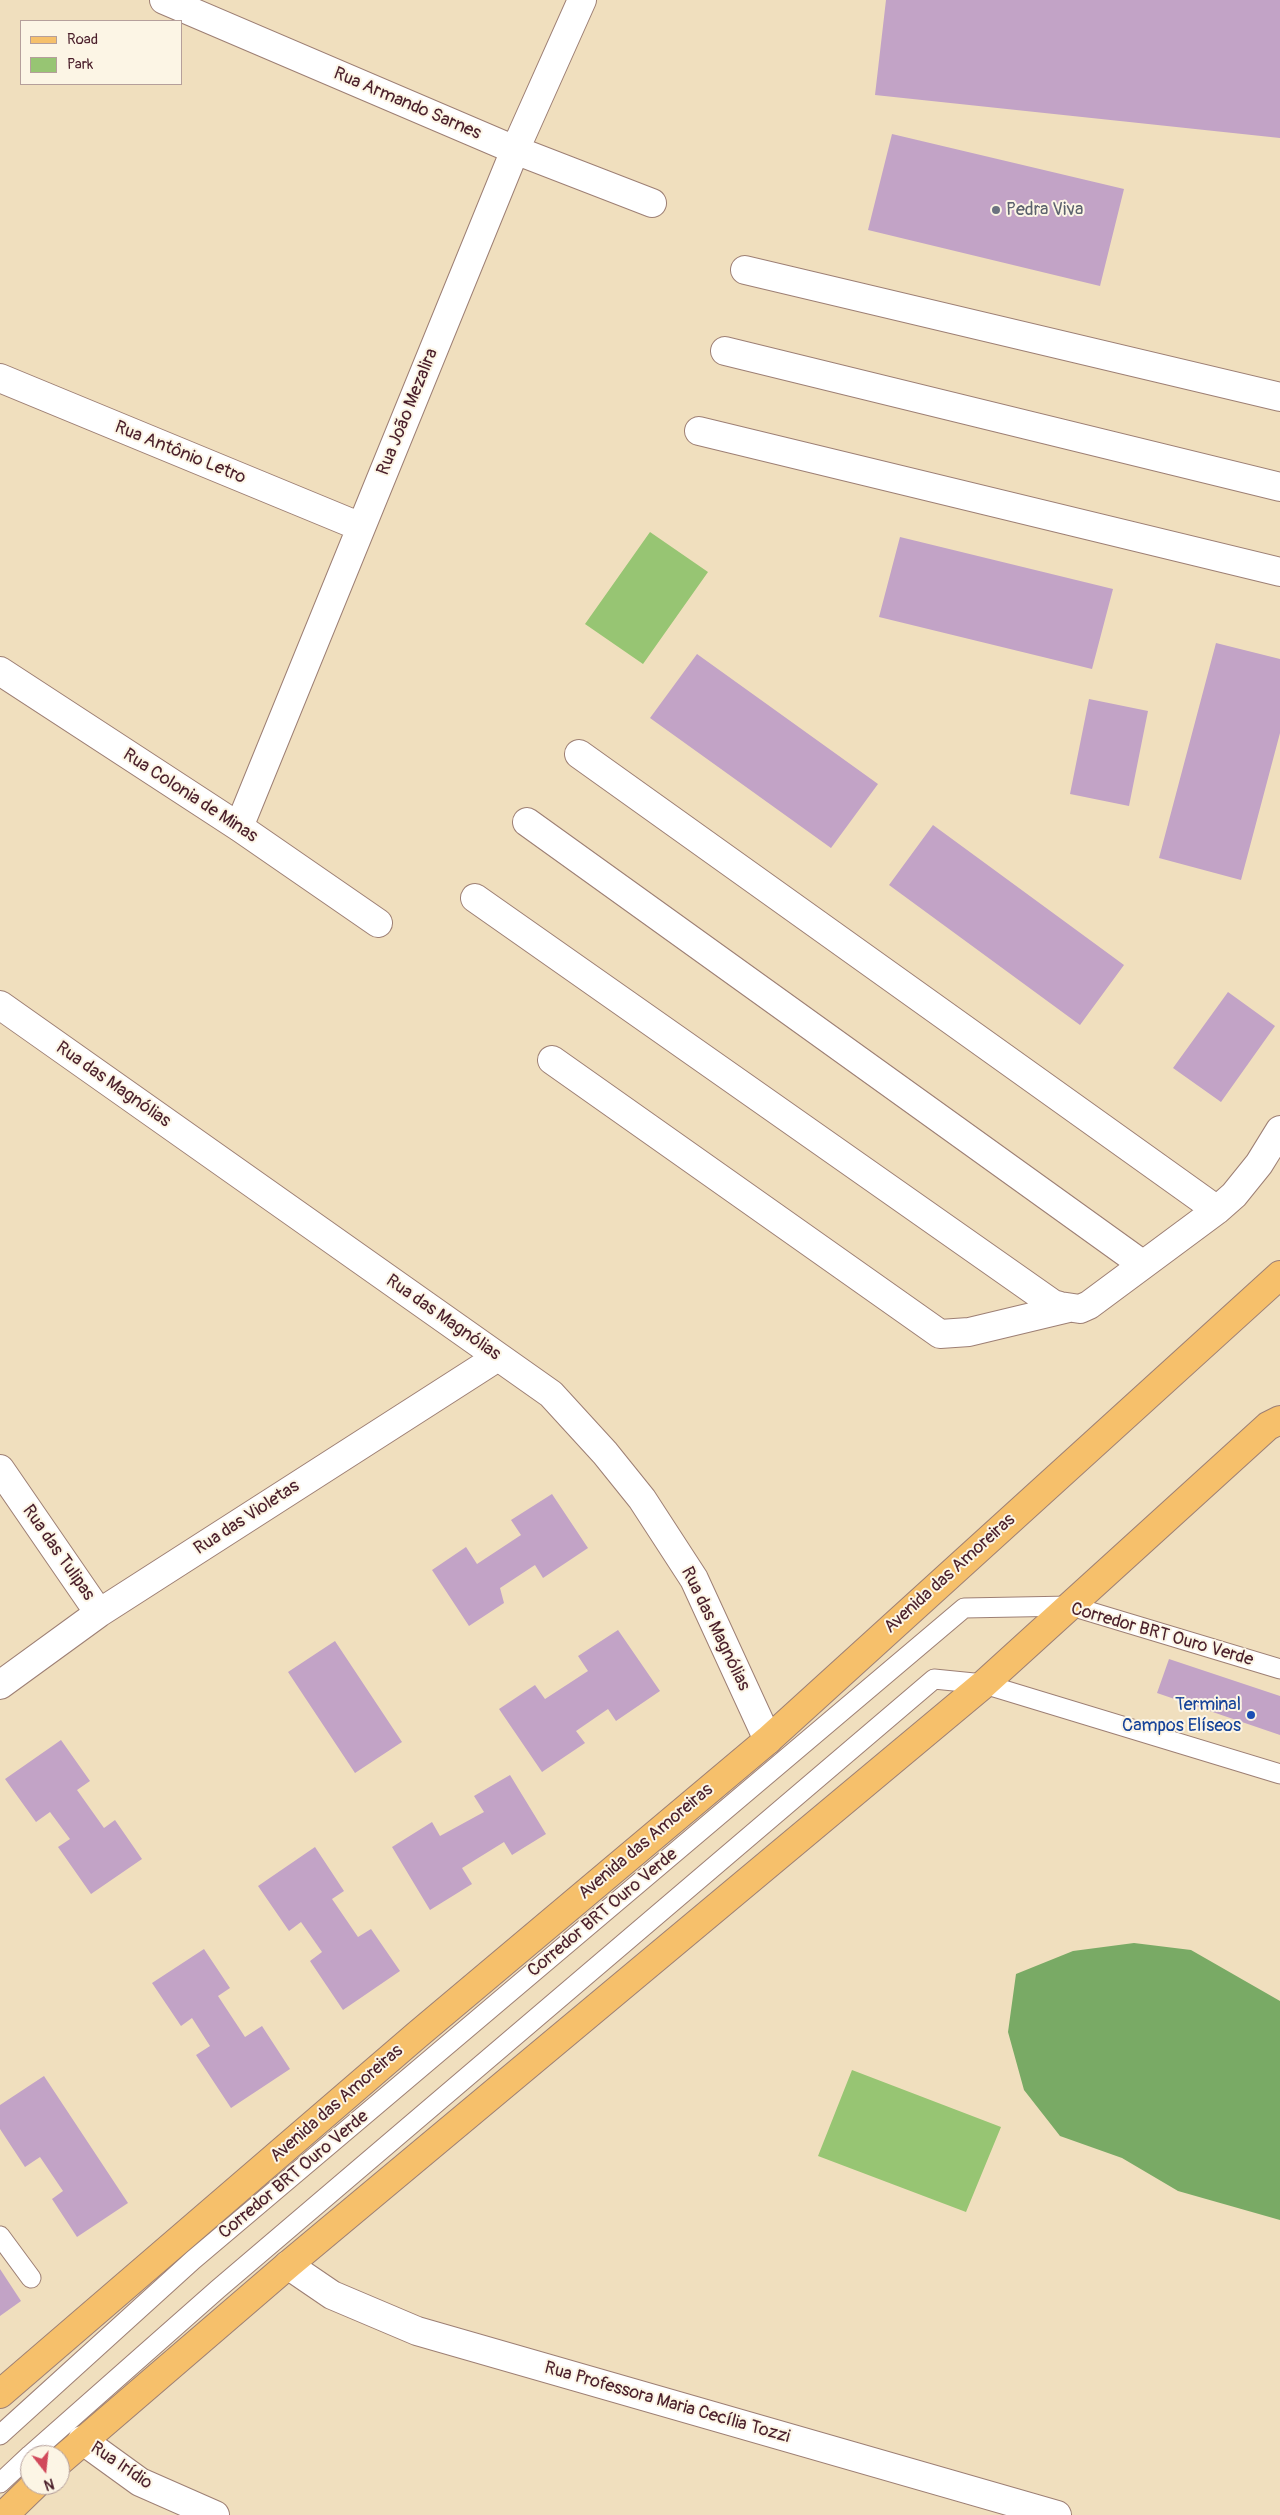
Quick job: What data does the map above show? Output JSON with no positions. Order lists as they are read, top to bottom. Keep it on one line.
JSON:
{"streets":{"main road":["Avenida das Amoreiras"],"street":["Rua Armando Sarnes","Rua João Mezalira","Rua Antônio Letro","Rua Colonia de Minas","Rua das Magnólias","Rua das Violetas","Rua das Tulipas","Rua Professora Maria Cecília Tozzi","Rua Irídio"],"lane":["Corredor BRT Ouro Verde"]},"crossings":[["Rua Armando Sarnes","Rua João Mezalira"],["Rua João Mezalira","Rua Antônio Letro"],["Rua João Mezalira","Rua Colonia de Minas"],["Rua das Magnólias","Rua das Violetas"],["Rua das Magnólias","Avenida das Amoreiras"],["Rua das Violetas","Rua das Tulipas"]],"places":["Pedra Viva","Terminal Campos Elíseos"],"legend":["Road","Park"],"north":"bottom"}
